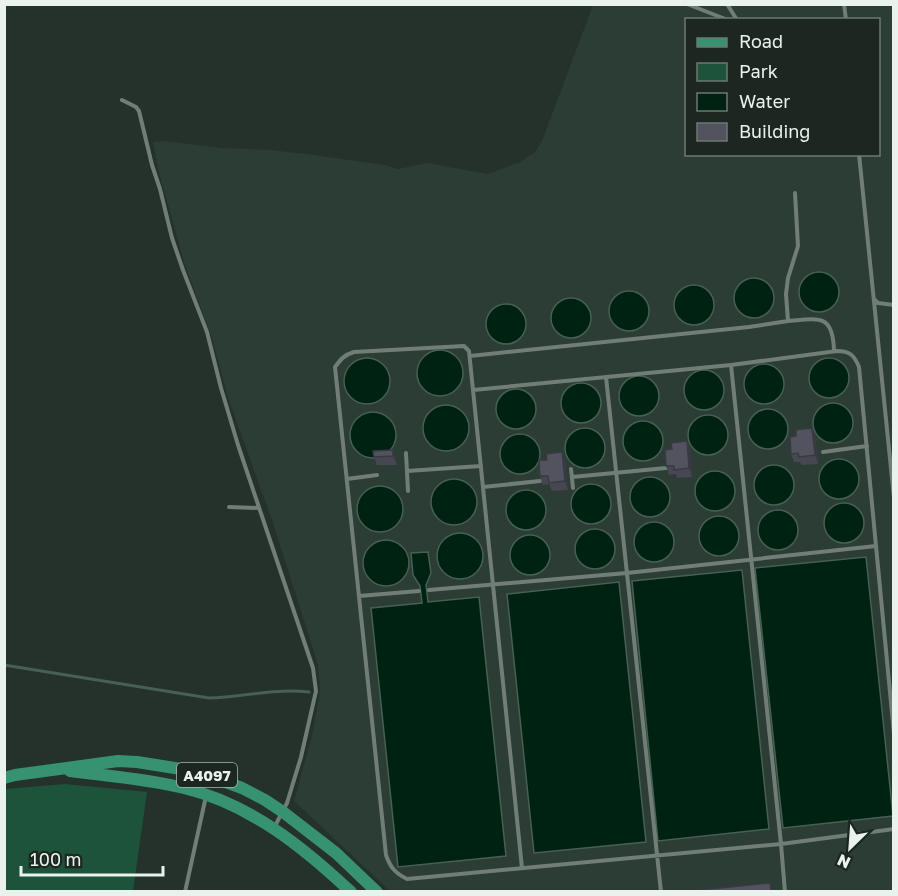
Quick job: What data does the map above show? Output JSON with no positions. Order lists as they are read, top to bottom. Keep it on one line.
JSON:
{"streets":{"main road":["A4097"]},"legend":["Road","Park","Water","Building"],"scale_bar":"100 m","north":"bottom left"}
